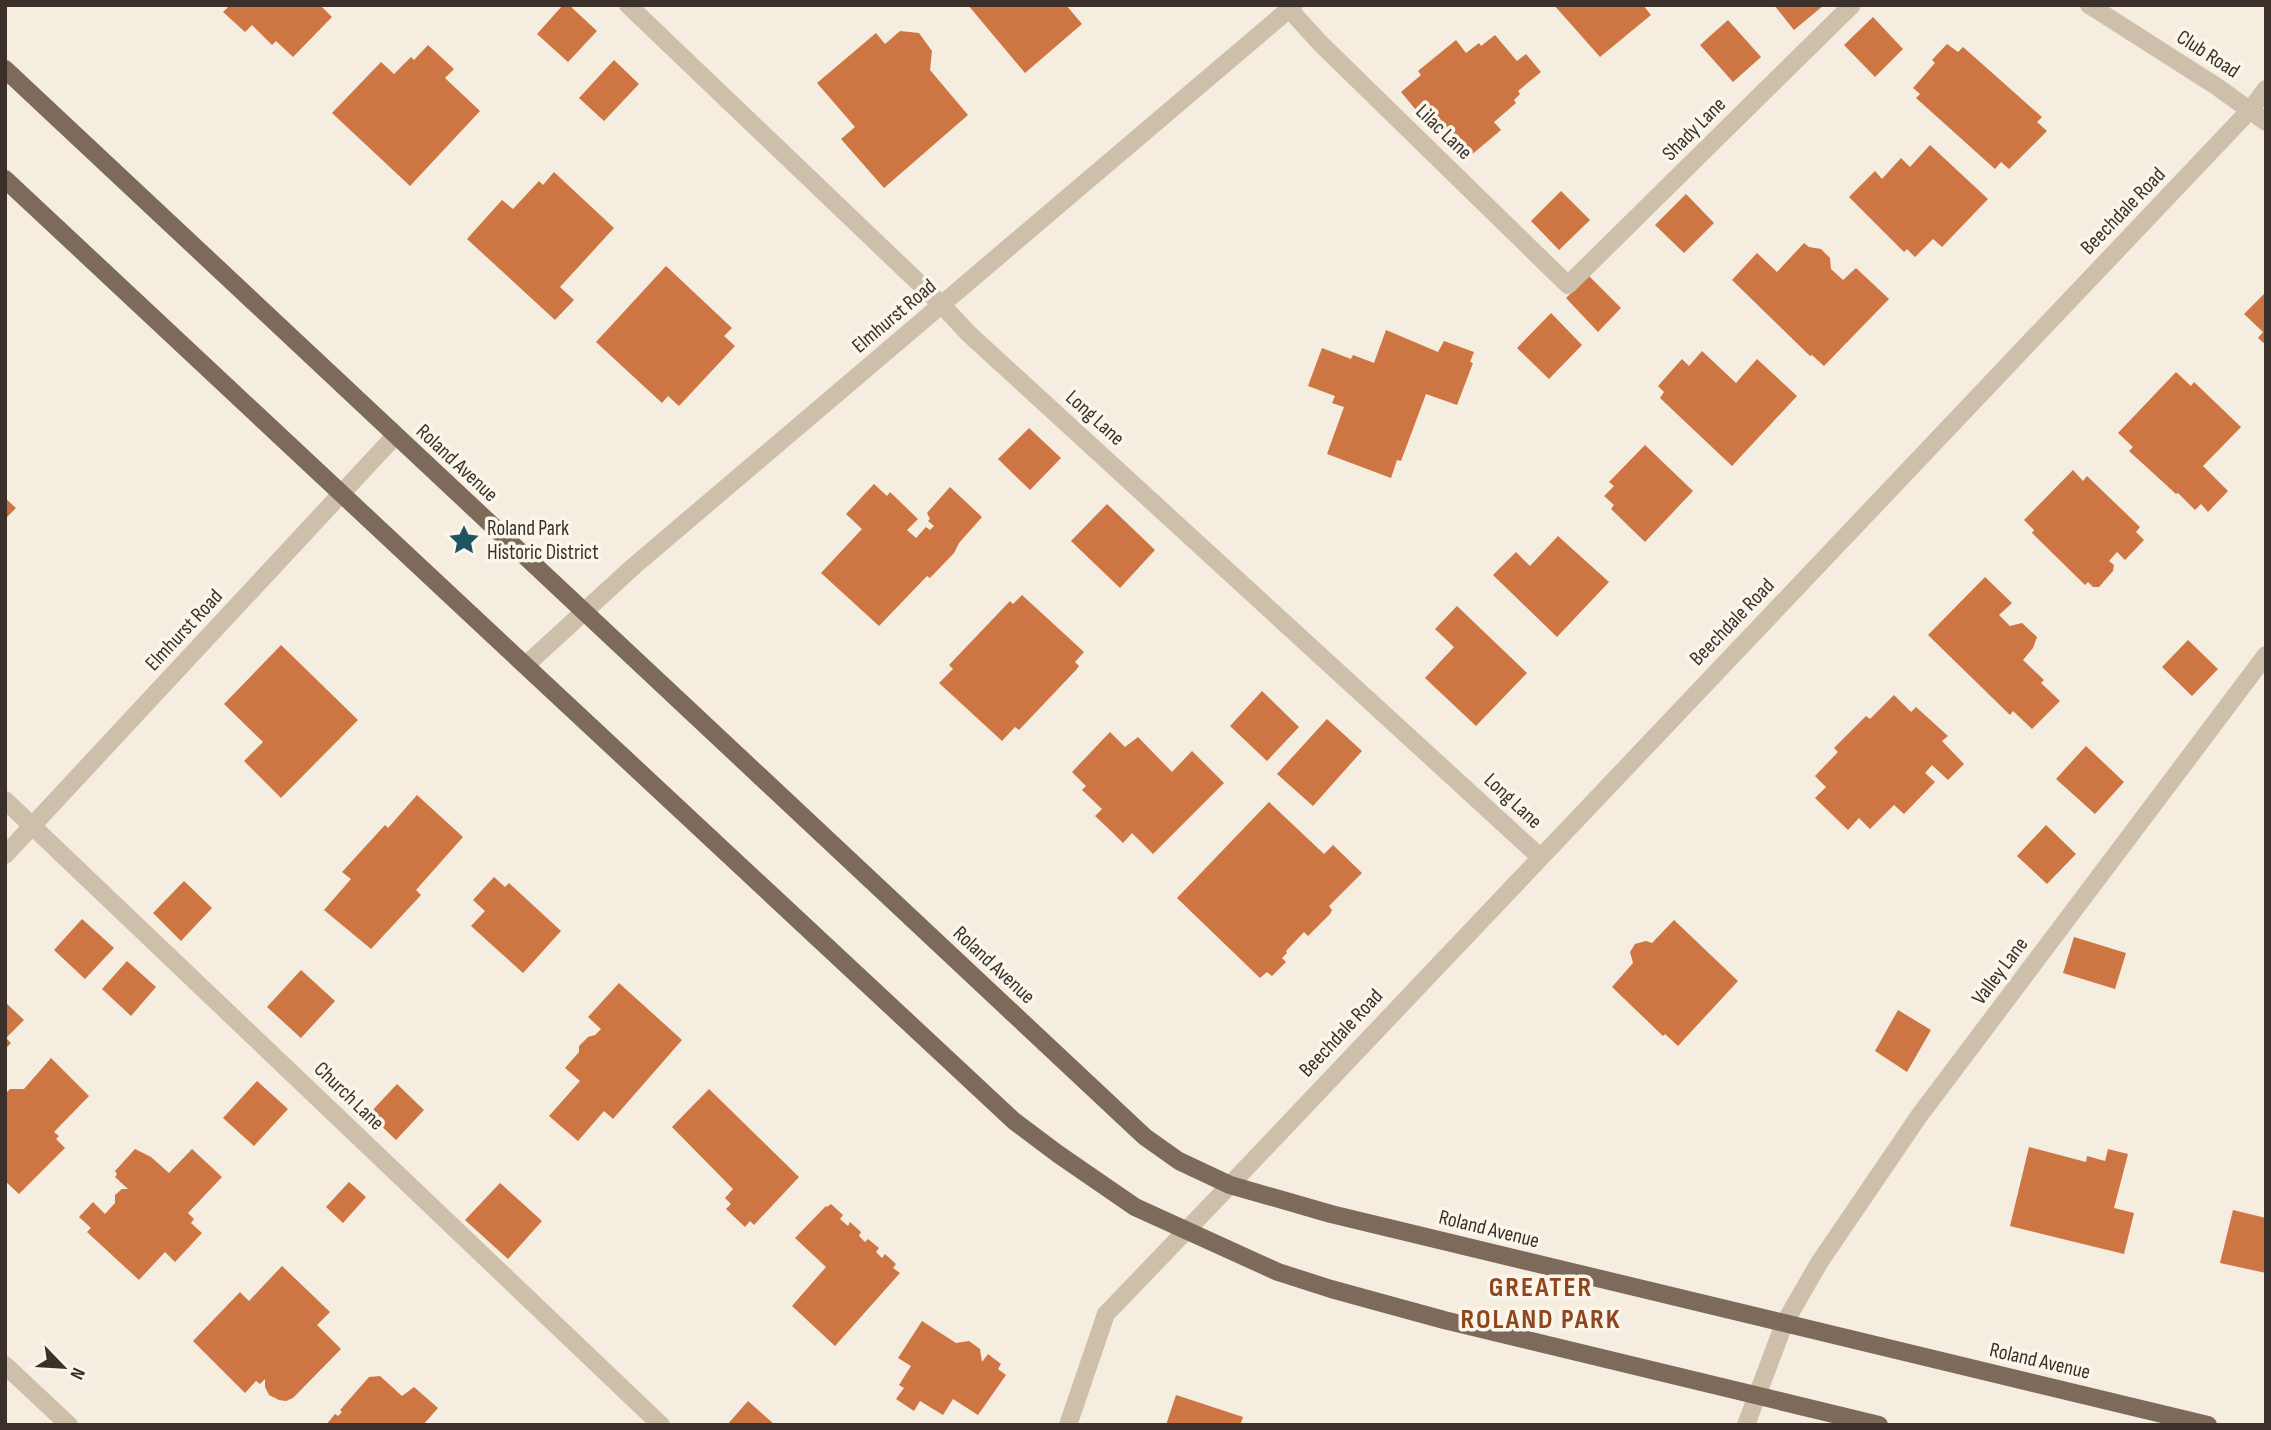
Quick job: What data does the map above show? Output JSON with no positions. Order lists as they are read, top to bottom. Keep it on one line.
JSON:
{"streets":{"main road":["Roland Avenue"],"street":["Club Road","Shady Lane","Lilac Lane","Beechdale Road","Elmhurst Road","Long Lane","Valley Lane","Church Lane"]},"crossings":[["Club Road","Beechdale Road"],["Shady Lane","Lilac Lane"],["Lilac Lane","Elmhurst Road"],["Beechdale Road","Long Lane"],["Beechdale Road","Roland Avenue"],["Elmhurst Road","Long Lane"],["Elmhurst Road","Roland Avenue"],["Elmhurst Road","Church Lane"],["Roland Avenue","Valley Lane"]],"districts":["GREATER ROLAND PARK"],"places":{"place":["Roland Park Historic District"]},"north":"bottom right"}
